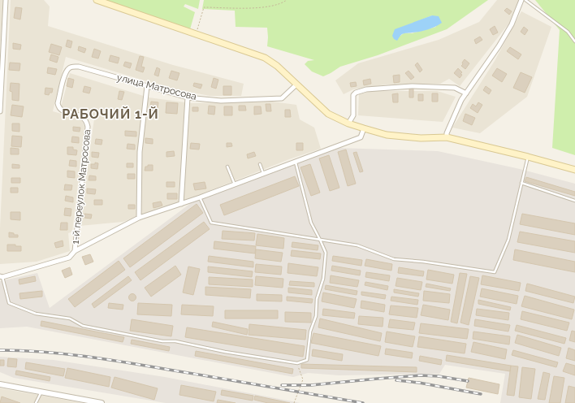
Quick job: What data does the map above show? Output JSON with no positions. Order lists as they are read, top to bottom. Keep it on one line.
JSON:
{"streets":{"street":["улица Матросова","1-й переулок Матросова"]},"crossings":[["улица Матросова","1-й переулок Матросова"]],"districts":["РАБОЧИЙ 1‑Й"]}
